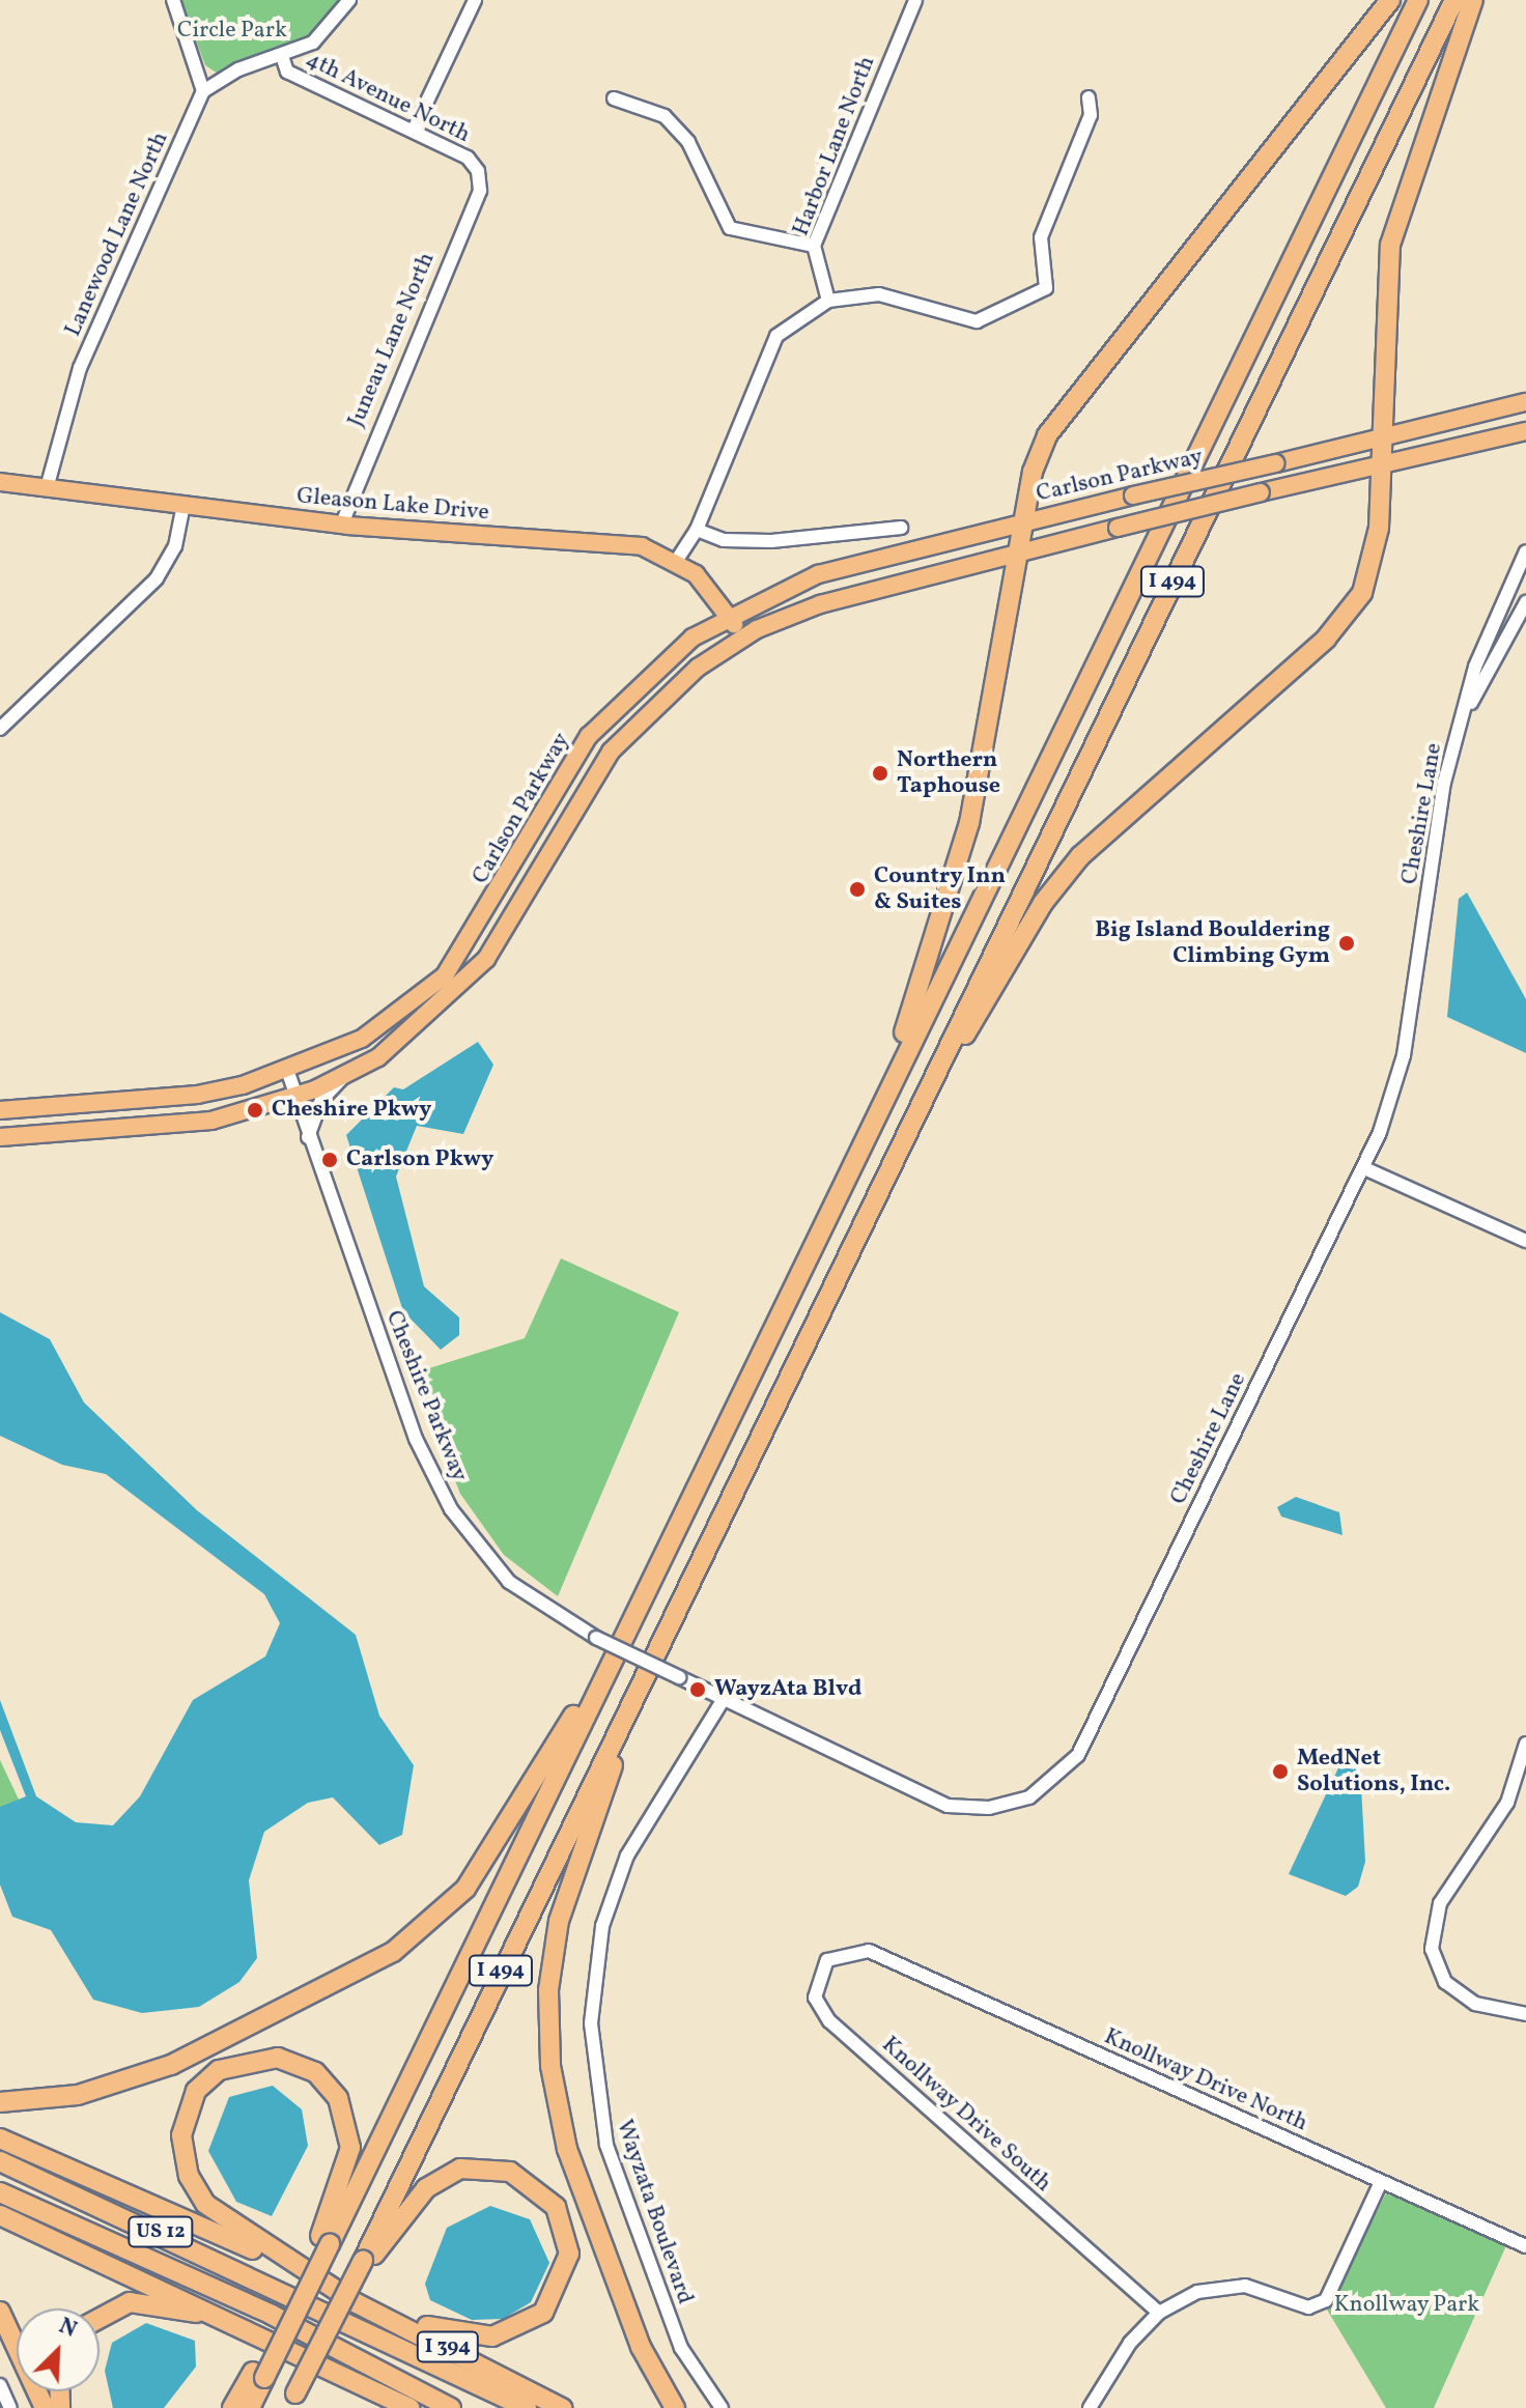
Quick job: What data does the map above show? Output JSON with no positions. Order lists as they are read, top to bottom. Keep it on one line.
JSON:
{"streets":{"highway":["I 494","US 12","I 394"],"main road":["Carlson Parkway","Gleason Lake Drive"],"street":["4th Avenue North","Harbor Lane North","Lanewood Lane North","Juneau Lane North","Cheshire Lane","Cheshire Parkway","Knollway Drive North","Knollway Drive South","Wayzata Boulevard"]},"crossings":[["4th Avenue North","Juneau Lane North"],["Lanewood Lane North","Gleason Lake Drive"],["Juneau Lane North","Gleason Lake Drive"],["Carlson Parkway","Cheshire Parkway"],["I 494","I 394"],["Cheshire Lane","Cheshire Parkway"],["Cheshire Lane","Wayzata Boulevard"],["Knollway Drive North","Knollway Drive South"]],"parks":["Circle Park","Knollway Park"],"places":["Northern Taphouse","Country Inn & Suites","Big Island Bouldering Climbing Gym","Cheshire Pkwy","Carlson Pkwy","WayzAta Blvd","MedNet Solutions, Inc."],"north":"top right"}
